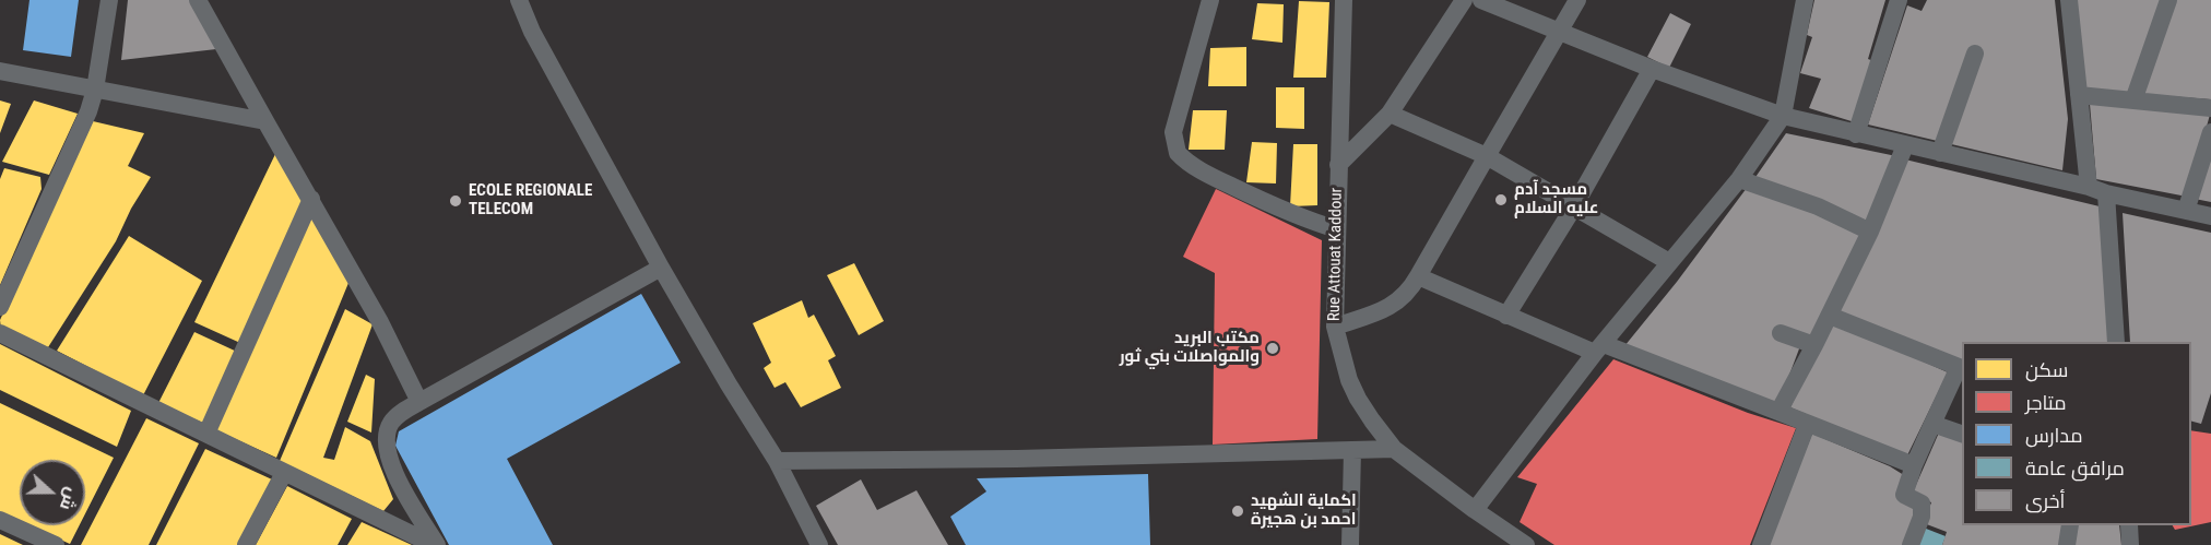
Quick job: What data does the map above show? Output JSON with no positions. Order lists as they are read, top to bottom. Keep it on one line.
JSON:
{"streets":{"street":["Rue Attouat Kaddour"]},"places":["مسجد آدم عليه السلام","ECOLE REGIONALE TELECOM","مكتب البريد والمواصلات بني ثور","اكماية الشهيد احمد بن هجيرة"],"legend":["سكن","متاجر","مدارس","مرافق عامة","أخرى"],"north":"right"}
